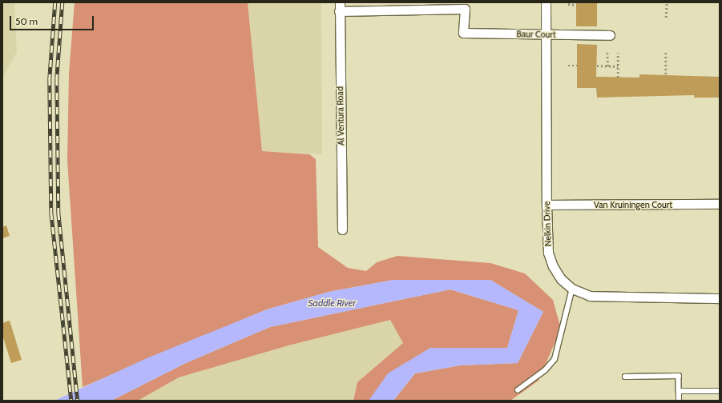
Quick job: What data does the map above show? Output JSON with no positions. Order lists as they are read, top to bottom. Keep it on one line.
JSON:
{"streets":{"street":["Baur Court","Al Ventura Road","Van Kruiningen Court","Nelkin Drive"]},"crossings":[["Baur Court","Al Ventura Road"],["Baur Court","Nelkin Drive"],["Van Kruiningen Court","Nelkin Drive"]],"water":["Saddle River"],"scale_bar":"50 m"}
